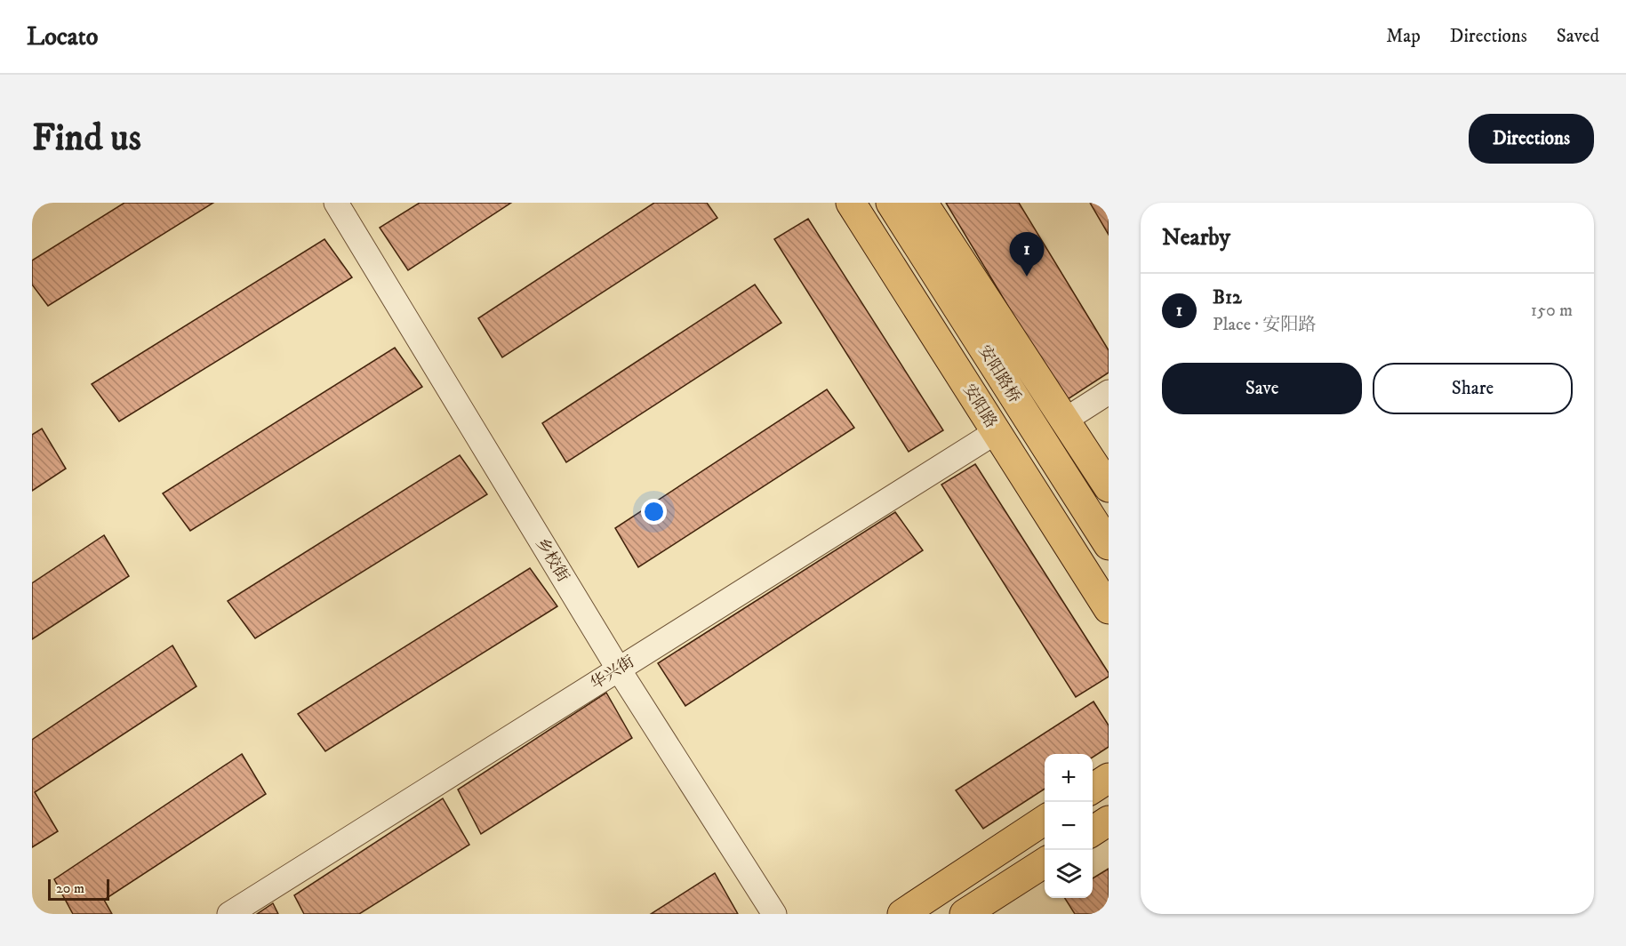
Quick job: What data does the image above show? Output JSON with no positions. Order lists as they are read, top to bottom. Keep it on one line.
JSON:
{"streets":{"main road":["安阳路桥","安阳路"],"street":["乡校街","华兴街"]},"crossings":[["安阳路","华兴街"],["乡校街","华兴街"]],"scale_bar":"20 m","page":{"header":"Locato","nav":["Map","Directions","Saved"],"buttons":["Directions",["Save","Share"]],"title":"Find us","heading":"Nearby","pins":"1","list":[{"mark":"1","name":"B12","note":"Place · 安阳路","value":"150 m"}],"map_buttons":["+","−"],"scale":"20 m"}}
